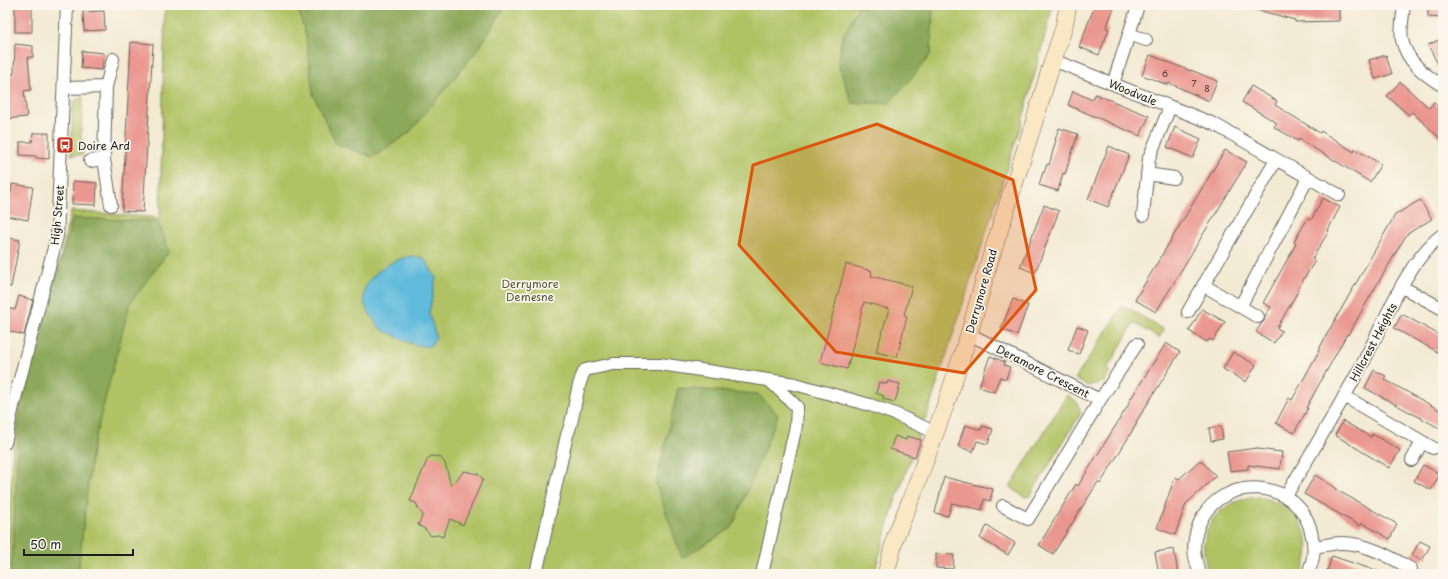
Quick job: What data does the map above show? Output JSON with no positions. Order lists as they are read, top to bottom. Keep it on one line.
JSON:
{"streets":{"main road":["Derrymore Road"],"street":["Woodvale","High Street","Hillcrest Heights","Deramore Crescent"]},"crossings":[["Woodvale","Derrymore Road"],["Derrymore Road","Deramore Crescent"]],"parks":["Derrymore Demesne"],"places":{"bus stop":["Doire Ard"]},"house_numbers":["6","7","8"],"scale_bar":"50 m"}
